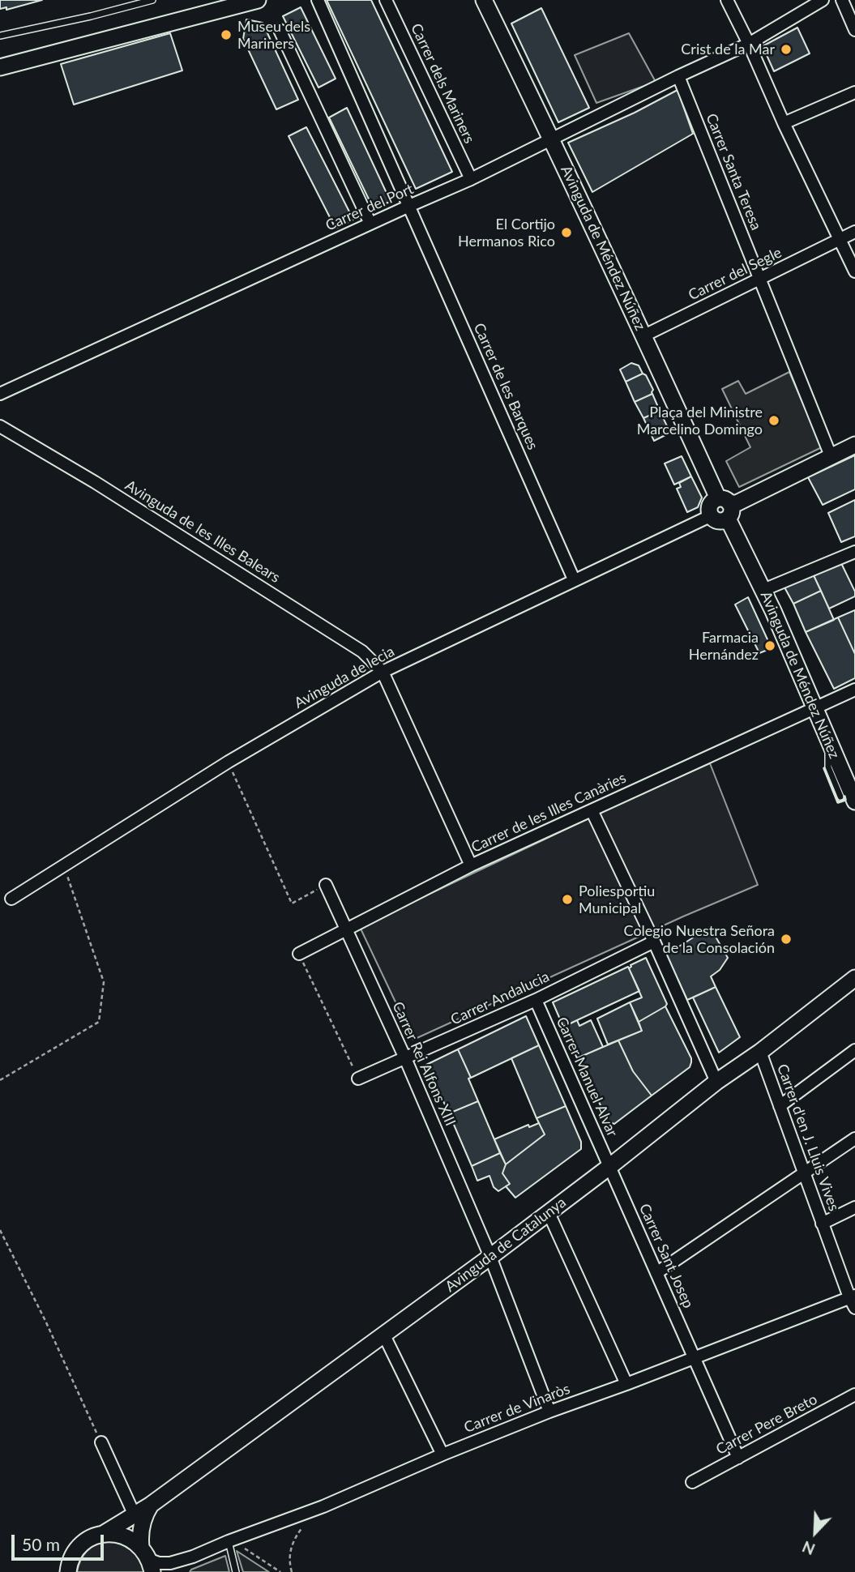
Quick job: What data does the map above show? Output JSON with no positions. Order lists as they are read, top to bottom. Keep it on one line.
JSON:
{"streets":{"street":["Carrer dels Mariners","Carrer Santa Teresa","Carrer del Port","Avinguda de Méndez Núñez","Carrer del Segle","Carrer de les Barques","Avinguda de les Illes Balears","Avinguda de lecia","Carrer de les Illes Canàries","Carrer Andalucia","Carrer Rei Alfons XIII","Carrer Manuel Alvar","Carrer d'en J. Lluis Vives","Avinguda de Catalunya","Carrer Sant Josep","Carrer de Vinaròs","Carrer Pere Breto"]},"crossings":[["Carrer dels Mariners","Carrer del Port"],["Carrer Santa Teresa","Carrer del Port"],["Carrer Santa Teresa","Carrer del Segle"],["Carrer del Port","Avinguda de Méndez Núñez"],["Carrer del Port","Carrer de les Barques"],["Avinguda de Méndez Núñez","Carrer del Segle"],["Avinguda de Méndez Núñez","Avinguda de lecia"],["Avinguda de Méndez Núñez","Carrer de les Illes Canàries"],["Carrer de les Barques","Avinguda de lecia"],["Avinguda de les Illes Balears","Avinguda de lecia"],["Carrer de les Illes Canàries","Carrer Rei Alfons XIII"],["Carrer Andalucia","Carrer Rei Alfons XIII"],["Carrer Andalucia","Carrer Manuel Alvar"],["Carrer Rei Alfons XIII","Avinguda de Catalunya"],["Carrer Rei Alfons XIII","Carrer de Vinaròs"],["Carrer Manuel Alvar","Avinguda de Catalunya"],["Carrer Manuel Alvar","Carrer Sant Josep"],["Carrer d'en J. Lluis Vives","Avinguda de Catalunya"],["Carrer d'en J. Lluis Vives","Carrer de Vinaròs"],["Avinguda de Catalunya","Carrer Sant Josep"],["Avinguda de Catalunya","Carrer de Vinaròs"],["Carrer Sant Josep","Carrer de Vinaròs"],["Carrer Sant Josep","Carrer Pere Breto"]],"places":["Museu dels Mariners","Crist de la Mar","El Cortijo Hermanos Rico","Plaça del Ministre Marcelino Domingo","Farmacia Hernández","Poliesportiu Municipal","Colegio Nuestra Señora de la Consolación"],"scale_bar":"50 m","north":"bottom left"}
